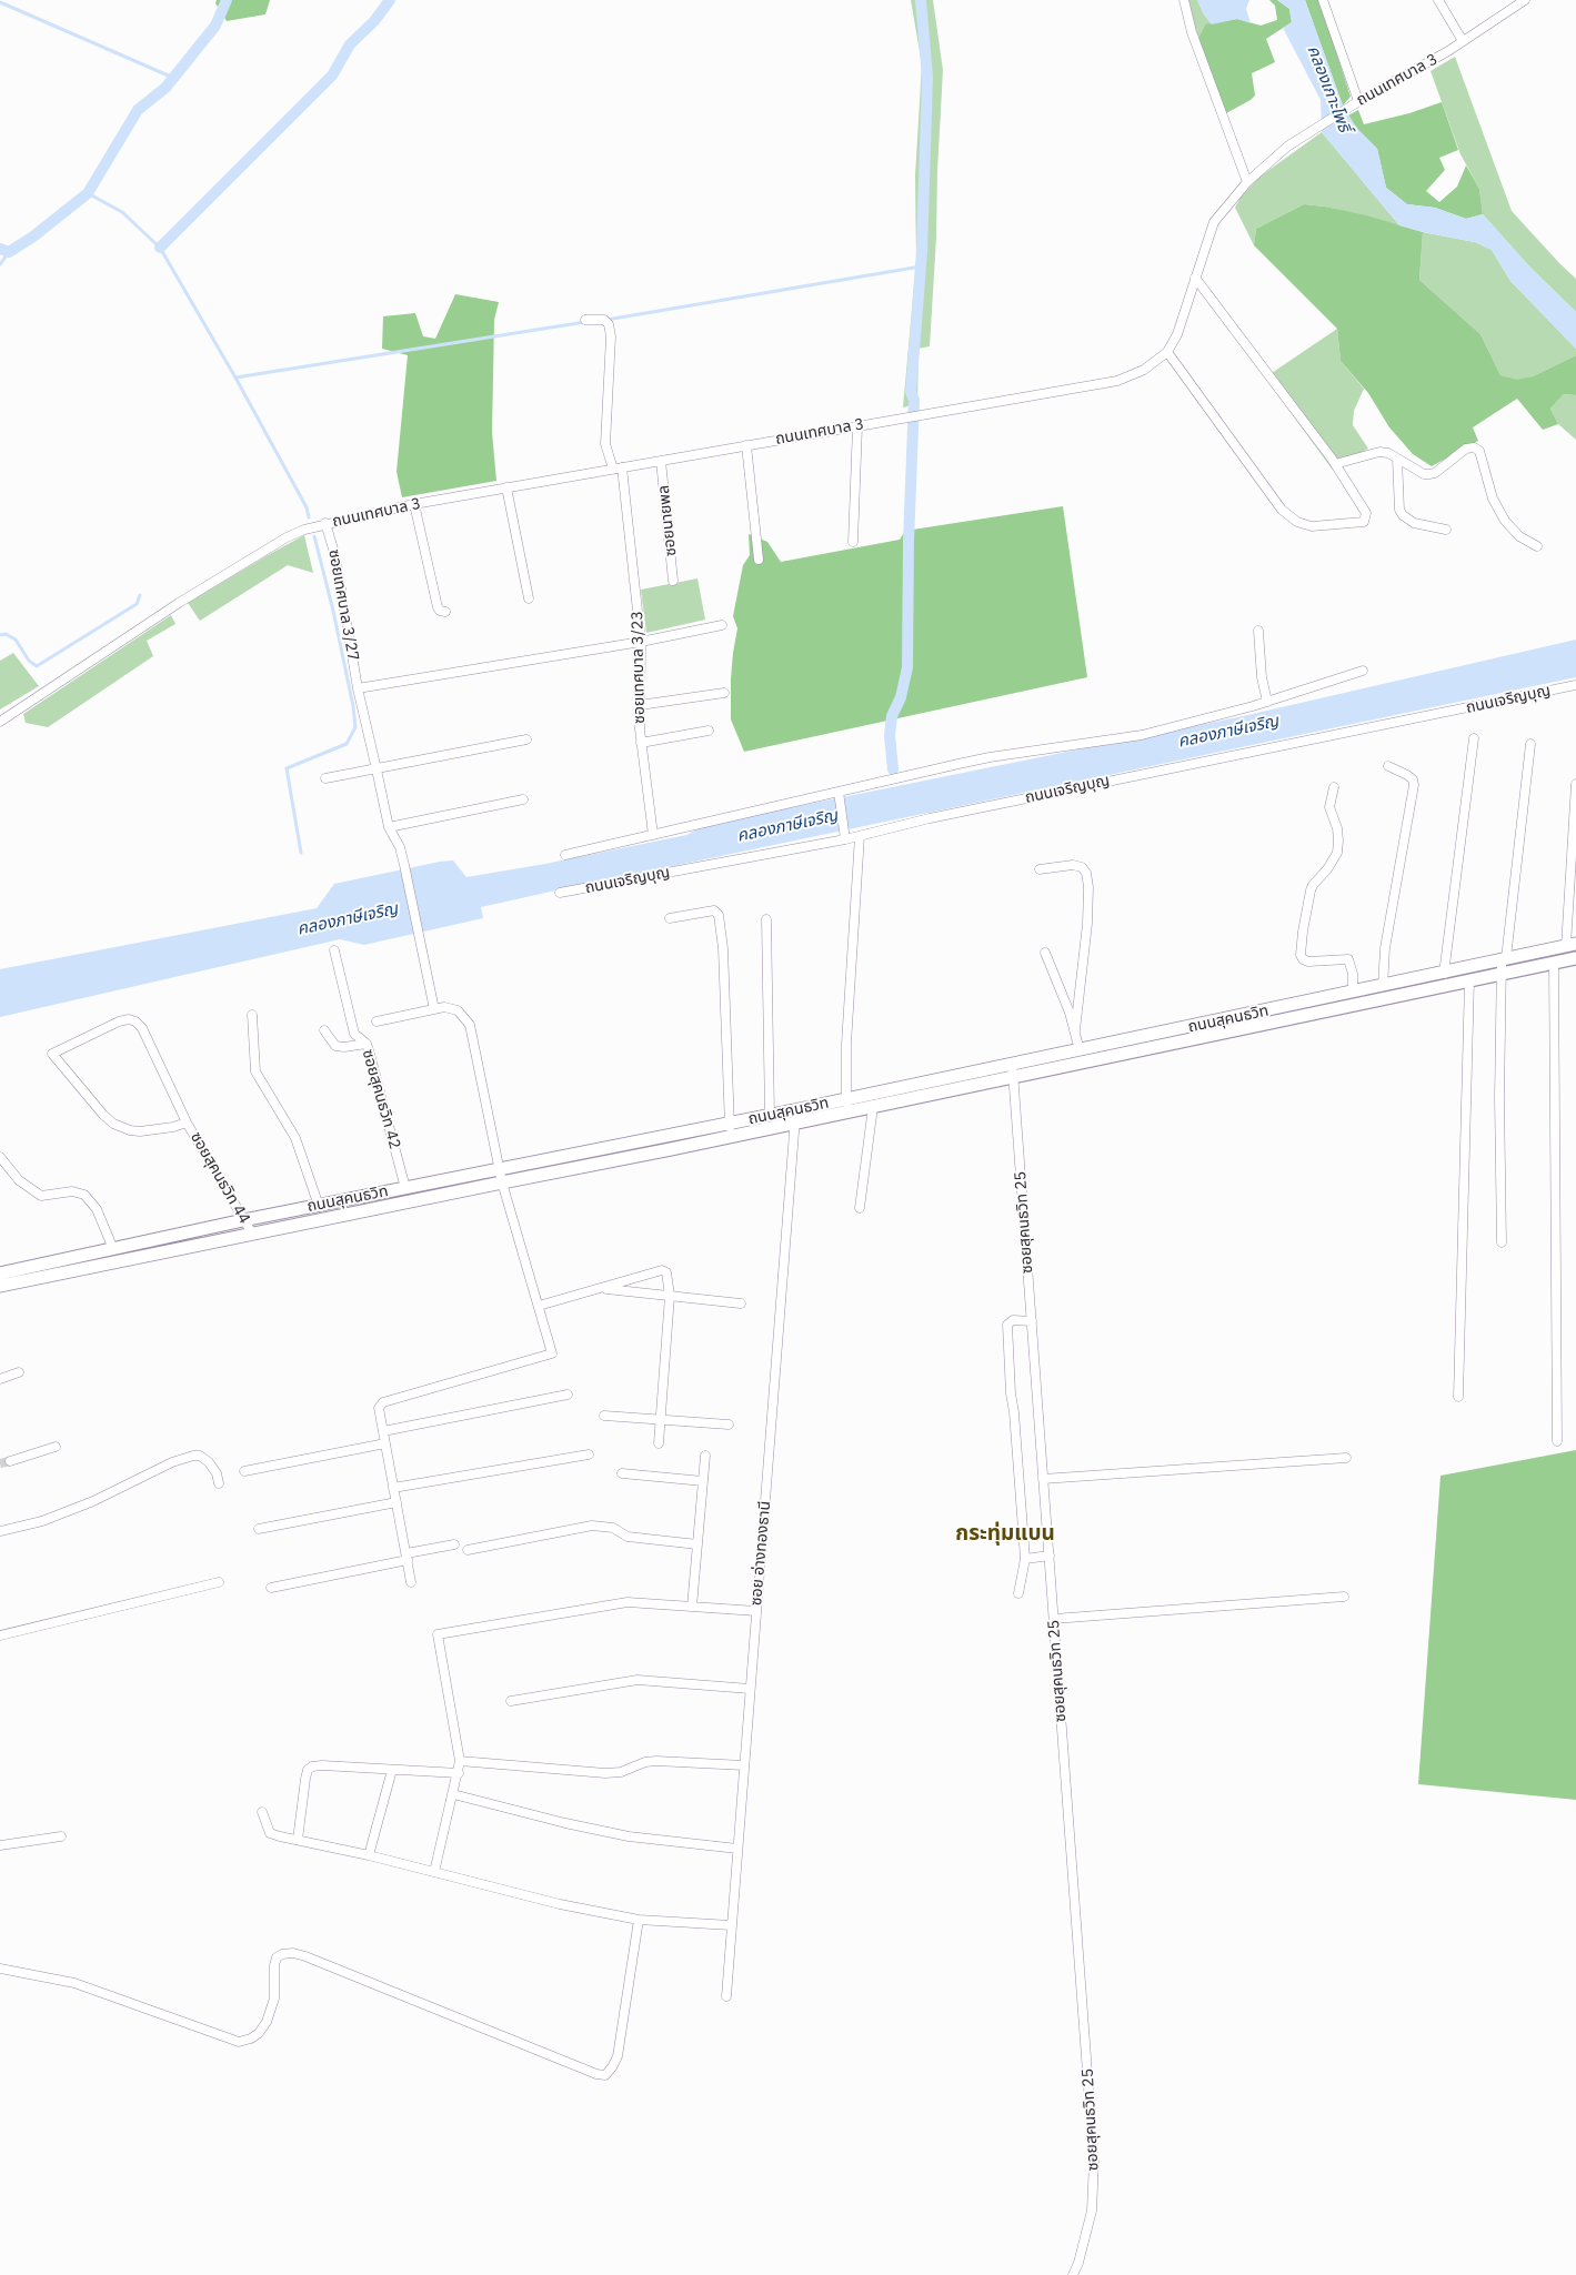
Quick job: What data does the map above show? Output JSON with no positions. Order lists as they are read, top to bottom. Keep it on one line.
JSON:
{"streets":{"main road":["ถนนสุคนธวิท"],"street":["ถนนเทศบาล 3","ซอยนายพล","ซอยเทศบาล 3/27","ซอยเทศบาล 3/23","ถนนเจริญบุญ","ซอยสุคนธวิท 42","ซอยสุคนธวิท 44","ซอยสุคนธวิท 25","ซอย อ่างทองธานี"]},"crossings":[["ถนนเทศบาล 3","ซอยนายพล"],["ถนนเทศบาล 3","ซอยเทศบาล 3/27"],["ถนนเทศบาล 3","ซอยเทศบาล 3/23"],["ถนนสุคนธวิท","ซอยสุคนธวิท 42"],["ถนนสุคนธวิท","ซอยสุคนธวิท 44"],["ถนนสุคนธวิท","ซอยสุคนธวิท 25"],["ถนนสุคนธวิท","ซอย อ่างทองธานี"]],"districts":["กระทุ่มแบน"],"water":["คลองเกาะโพธิ์","คลองภาษีเจริญ"]}
